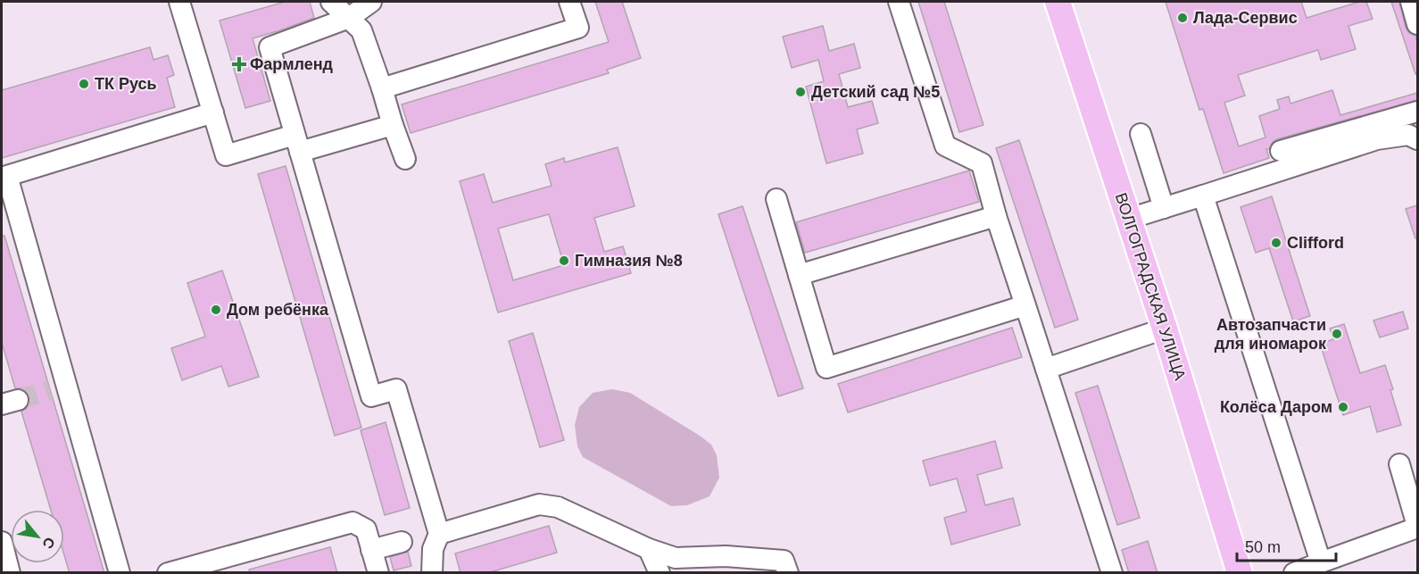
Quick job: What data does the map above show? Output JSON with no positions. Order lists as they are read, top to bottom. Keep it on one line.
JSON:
{"streets":{"main road":["ВОЛГОГРАДСКАЯ УЛИЦА"]},"places":{"other":["Лада-Сервис","ТК Русь","Детский сад №5","Clifford","Гимназия №8","Дом ребёнка","Автозапчасти для иномарок","Колёса Даром"],"health":["Фармленд"]},"scale_bar":"50 m","north":"bottom right"}
